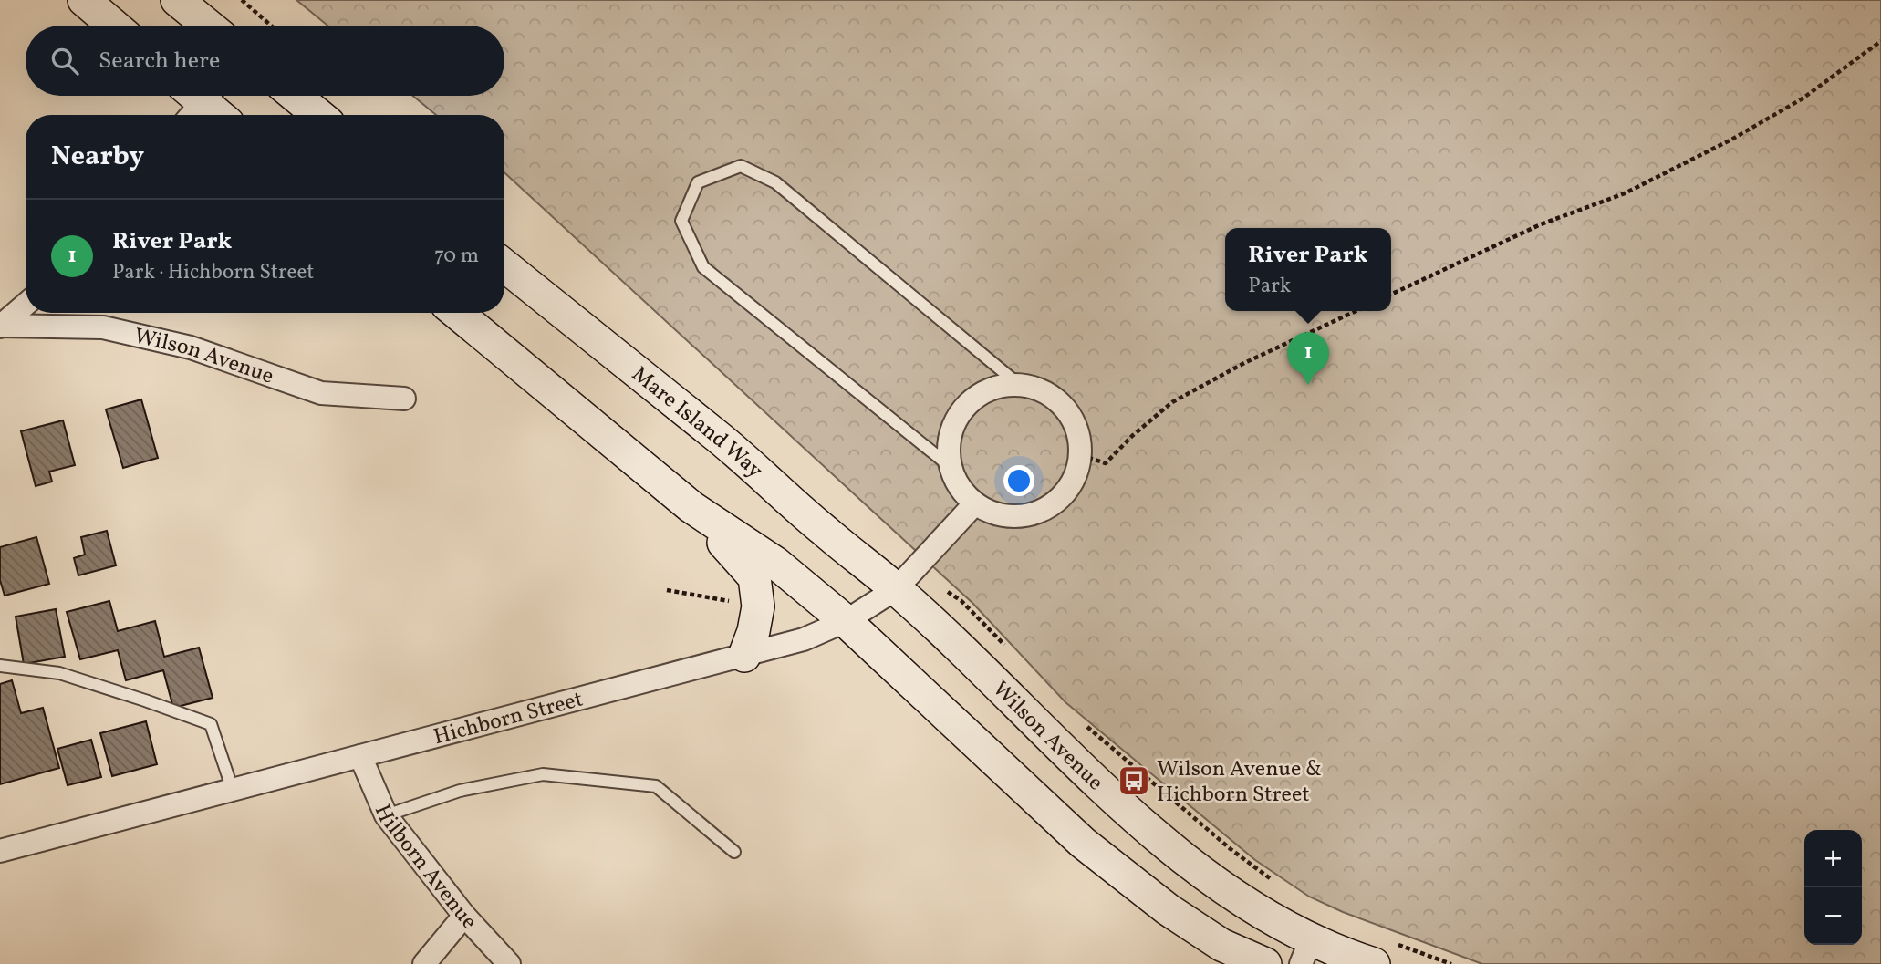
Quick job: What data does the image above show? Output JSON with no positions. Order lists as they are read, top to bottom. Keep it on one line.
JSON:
{"streets":{"main road":["Wilson Avenue","Mare Island Way"],"street":["Hichborn Street","Hilborn Avenue"]},"crossings":[["Wilson Avenue","Mare Island Way"],["Wilson Avenue","Hichborn Street"],["Mare Island Way","Hichborn Street"],["Hichborn Street","Hilborn Avenue"]],"places":{"bus stop":["Wilson Avenue & Hichborn Street"]},"page":{"search":"Search here","heading":"Nearby","list":[{"mark":"1","name":"River Park","note":"Park · Hichborn Street","value":"70 m"}],"popup":["River Park","Park"],"pins":"1","map_buttons":["+","−"]}}
